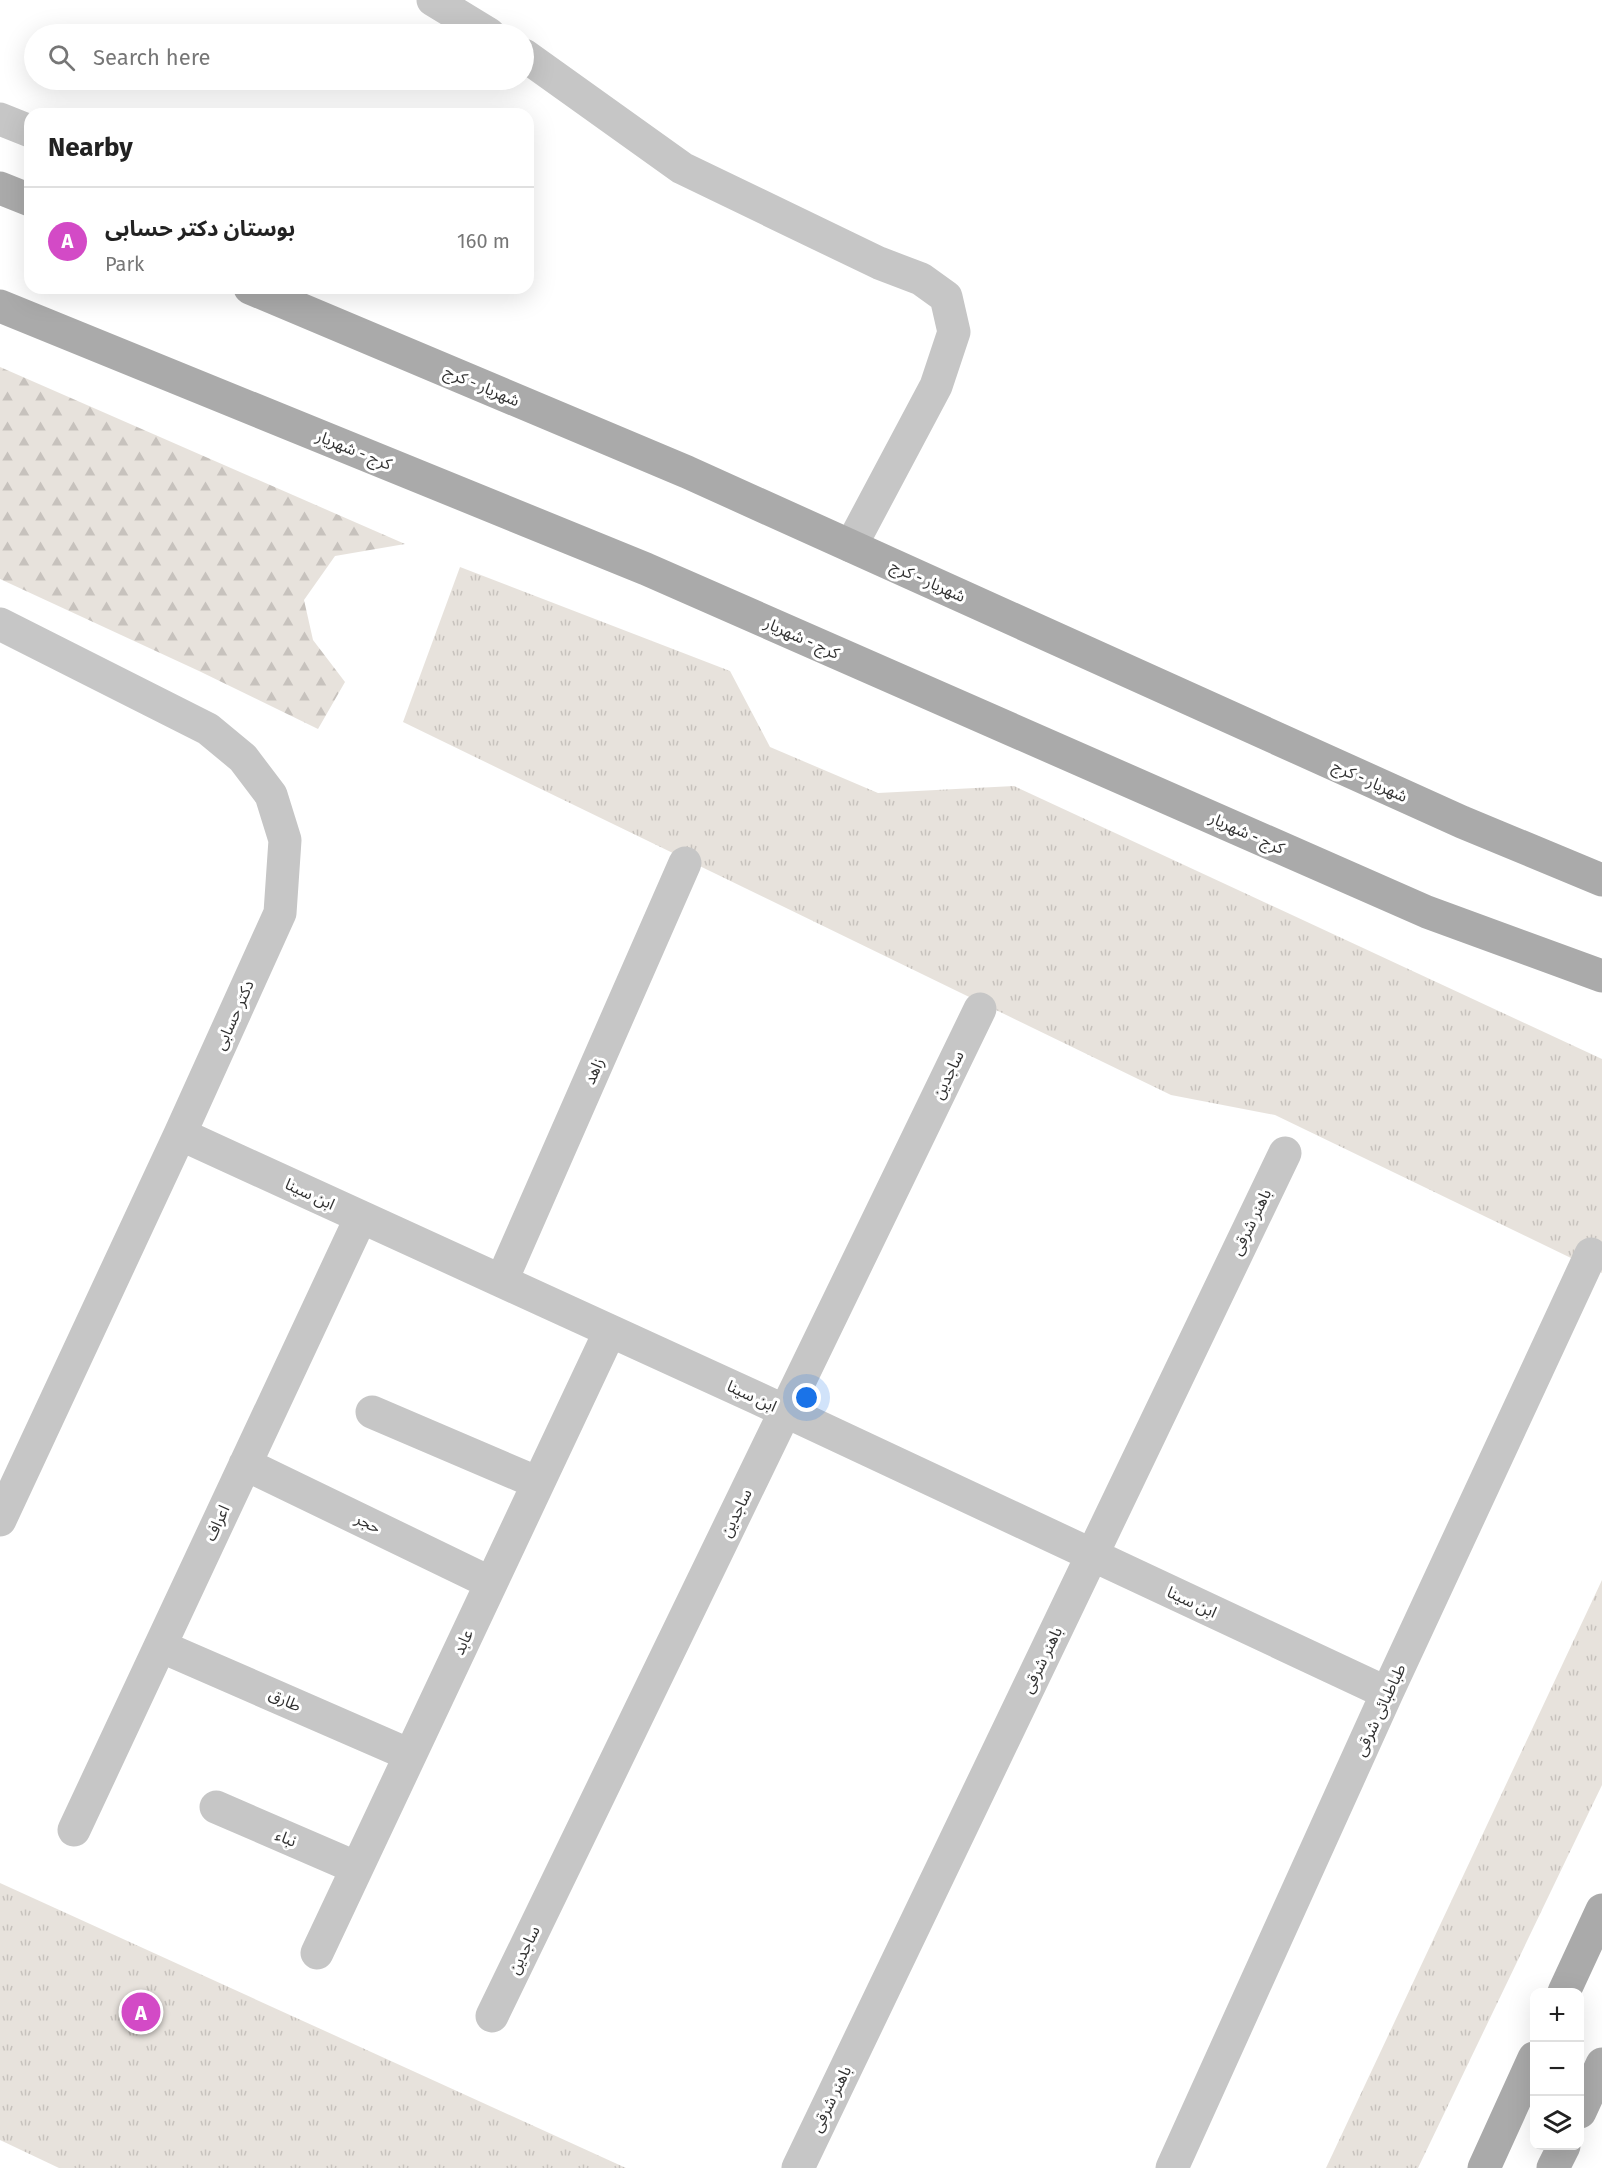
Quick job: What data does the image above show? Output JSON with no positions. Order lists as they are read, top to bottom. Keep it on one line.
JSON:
{"streets":{"main road":["شهریار - کرج","کرج - شهریار"],"street":["دکتر حسابی","زاهد","ساجدین","ابن سینا","باهنر شرقی","اعراف","حجر","عابد","طارق","طباطبائی شرقی","نباء"]},"crossings":[["دکتر حسابی","ابن سینا"],["زاهد","ابن سینا"],["ساجدین","ابن سینا"],["ابن سینا","باهنر شرقی"],["ابن سینا","اعراف"],["ابن سینا","عابد"],["ابن سینا","طباطبائی شرقی"],["اعراف","حجر"],["اعراف","طارق"],["حجر","عابد"],["عابد","طارق"],["عابد","نباء"]],"page":{"search":"Search here","heading":"Nearby","list":[{"mark":"A","name":"بوستان دکتر حسابی","note":"Park","value":"160 m"}],"map_buttons":["+","−"],"pins":"A"}}
